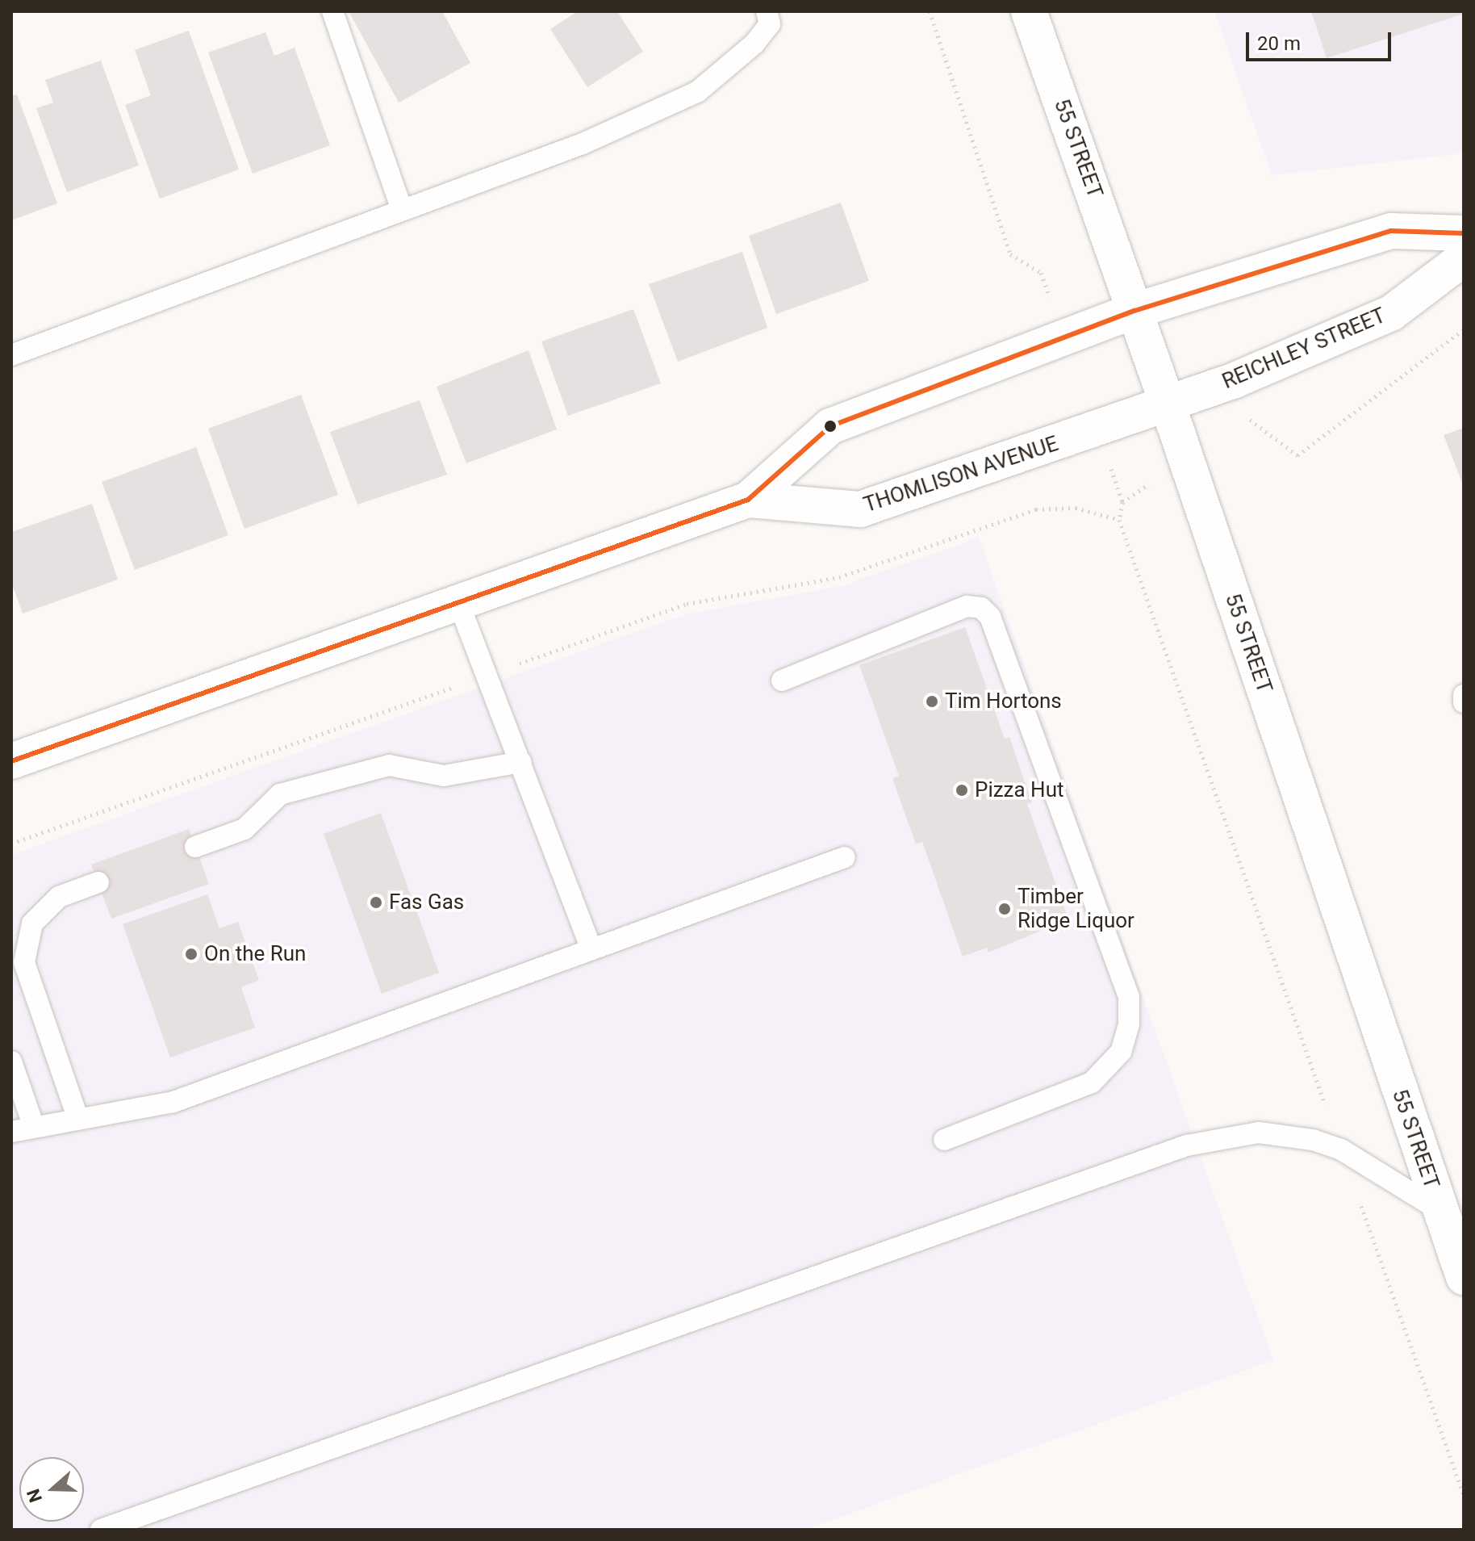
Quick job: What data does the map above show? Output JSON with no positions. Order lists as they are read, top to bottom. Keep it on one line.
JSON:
{"streets":{"street":["55 STREET","REICHLEY STREET","THOMLISON AVENUE"]},"crossings":[["55 STREET","REICHLEY STREET"],["55 STREET","THOMLISON AVENUE"],["REICHLEY STREET","THOMLISON AVENUE"]],"places":["Tim Hortons","Pizza Hut","Fas Gas","Timber Ridge Liquor","On the Run"],"scale_bar":"20 m","north":"left"}
